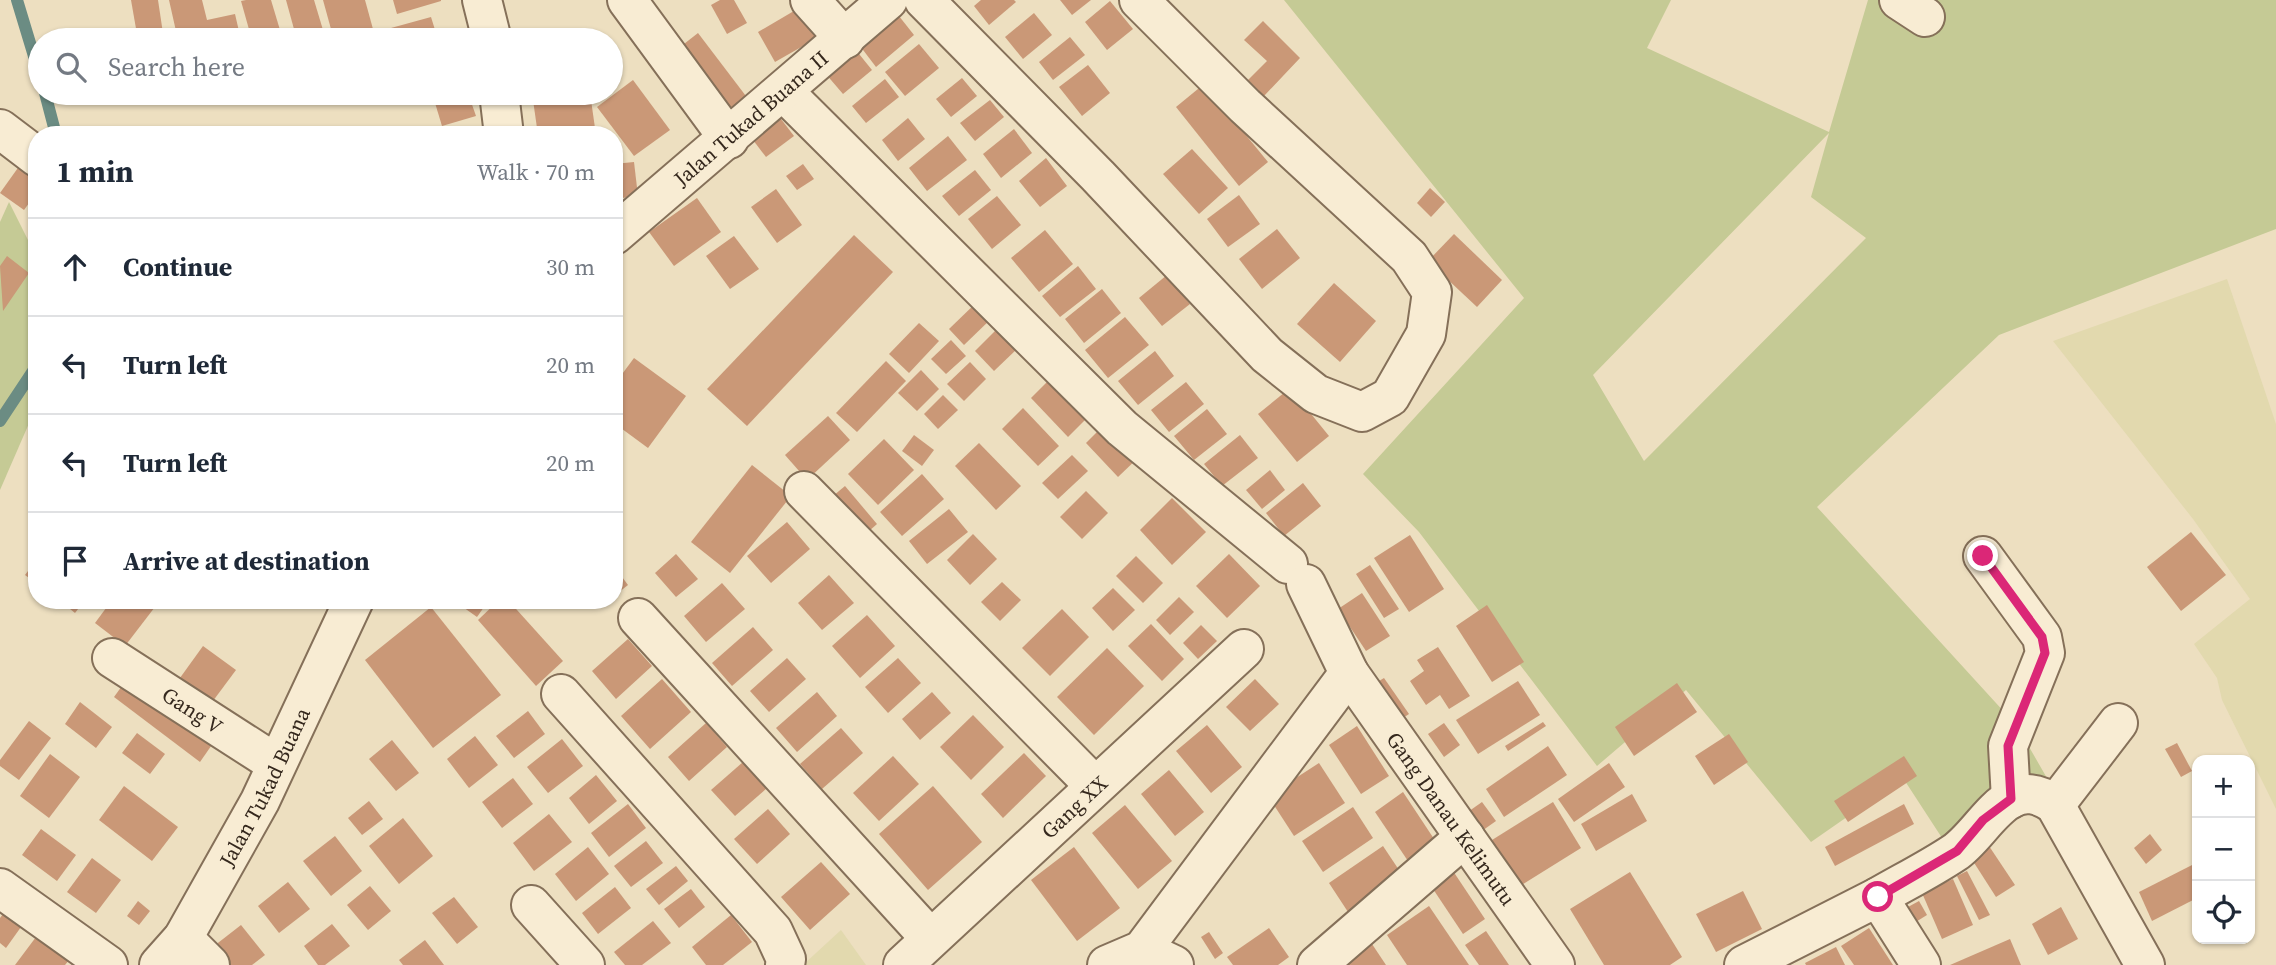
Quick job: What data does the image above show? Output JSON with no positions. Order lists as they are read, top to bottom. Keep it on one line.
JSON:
{"streets":{"street":["Jalan Tukad Buana II","Gang V","Jalan Tukad Buana","Gang XX","Gang Danau Kelimutu"]},"crossings":[["Jalan Tukad Buana II","Gang Danau Kelimutu"],["Gang V","Jalan Tukad Buana"]],"page":{"search":"Search here","heading":["1 min","Walk · 70 m"],"list":[["Continue","30 m"],["Turn left","20 m"],["Turn left","20 m"],"Arrive at destination"],"map_buttons":["+","−"]}}
